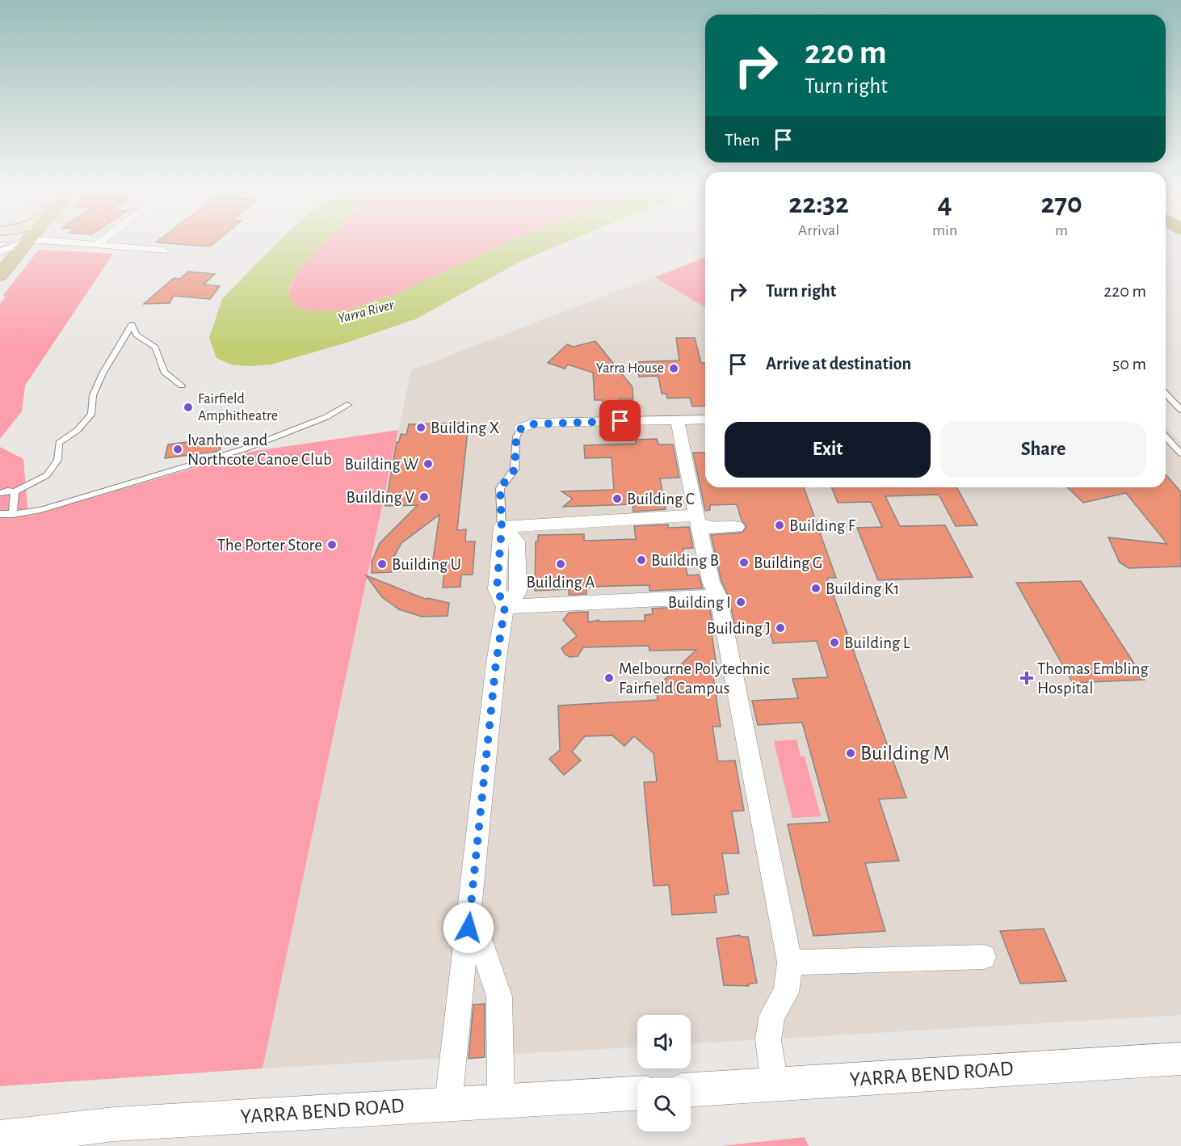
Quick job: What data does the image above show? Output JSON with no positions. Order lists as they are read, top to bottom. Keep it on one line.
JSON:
{"streets":{"street":["YARRA BEND ROAD"]},"water":["Yarra River"],"places":{"other":["Yarra House","Fairfield Amphitheatre","Building X","Ivanhoe and Northcote Canoe Club","Building W","Building V","Building C","Building F","The Porter Store","Building B","Building G","Building U","Building A","Building K1","Building I","Building J","Building L","Melbourne Polytechnic Fairfield Campus","Building M"],"health":["Thomas Embling Hospital"]},"page":{"turn":["220 m","Turn right"],"then":"Then","eta":["22:32","Arrival","4","min","270","m"],"list":[{"name":"Turn right","value":"220 m"},{"name":"Arrive at destination","value":"50 m"}],"buttons":["Exit","Share"]}}
